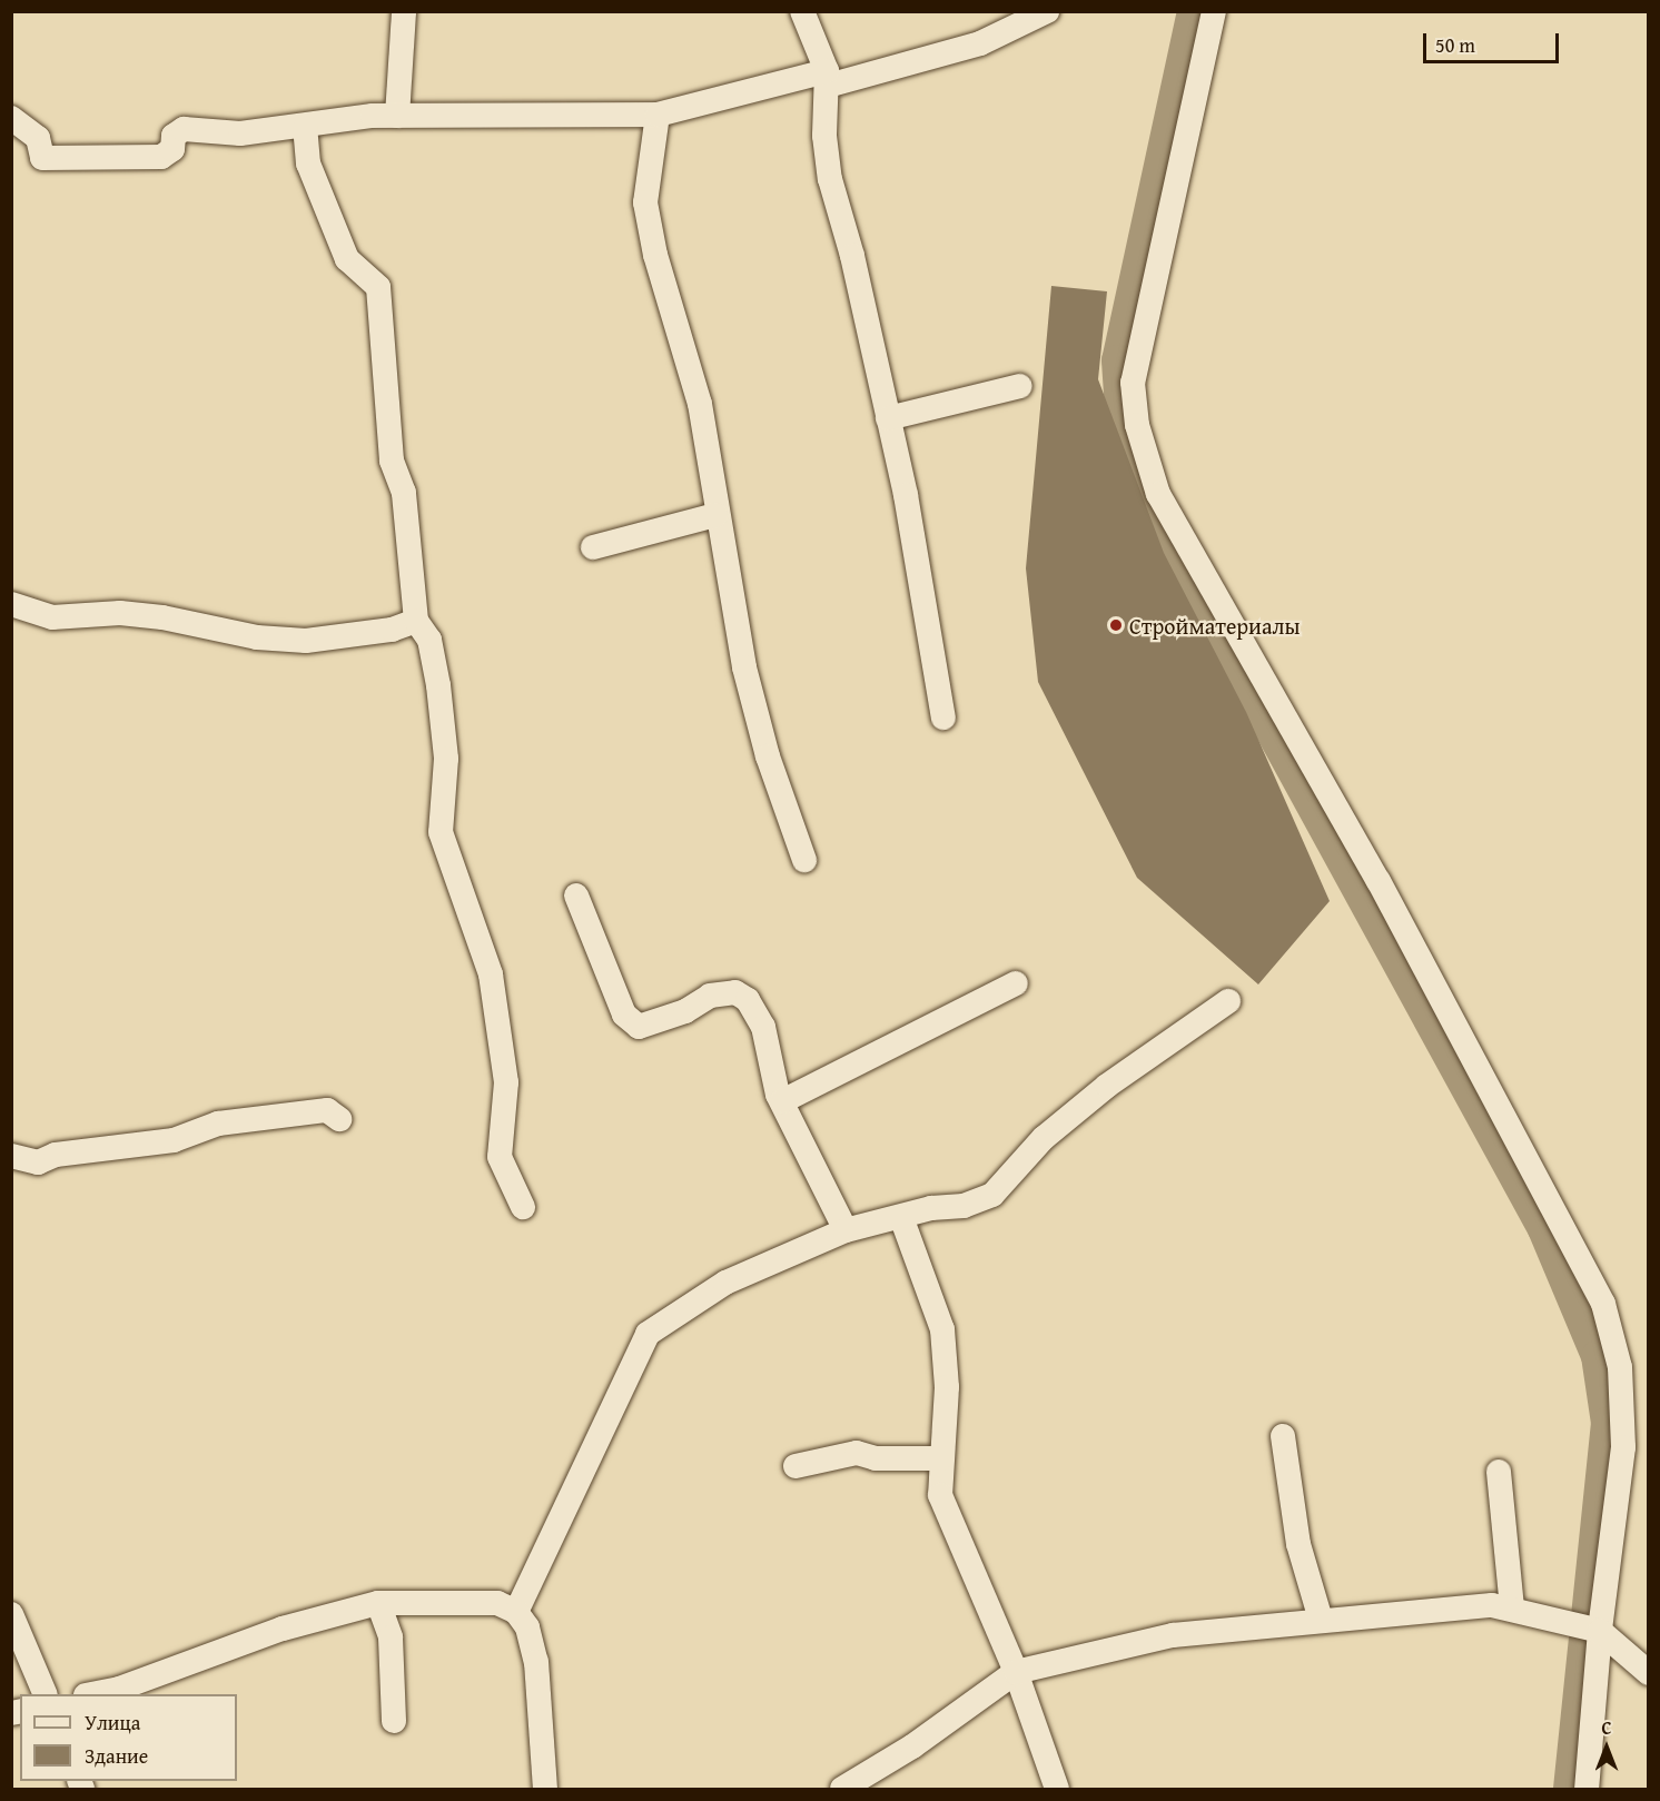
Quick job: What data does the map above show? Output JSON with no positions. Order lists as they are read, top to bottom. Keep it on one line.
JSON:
{"places":["Стройматериалы"],"legend":["Улица","Здание"],"scale_bar":"50 m","north":"top"}
